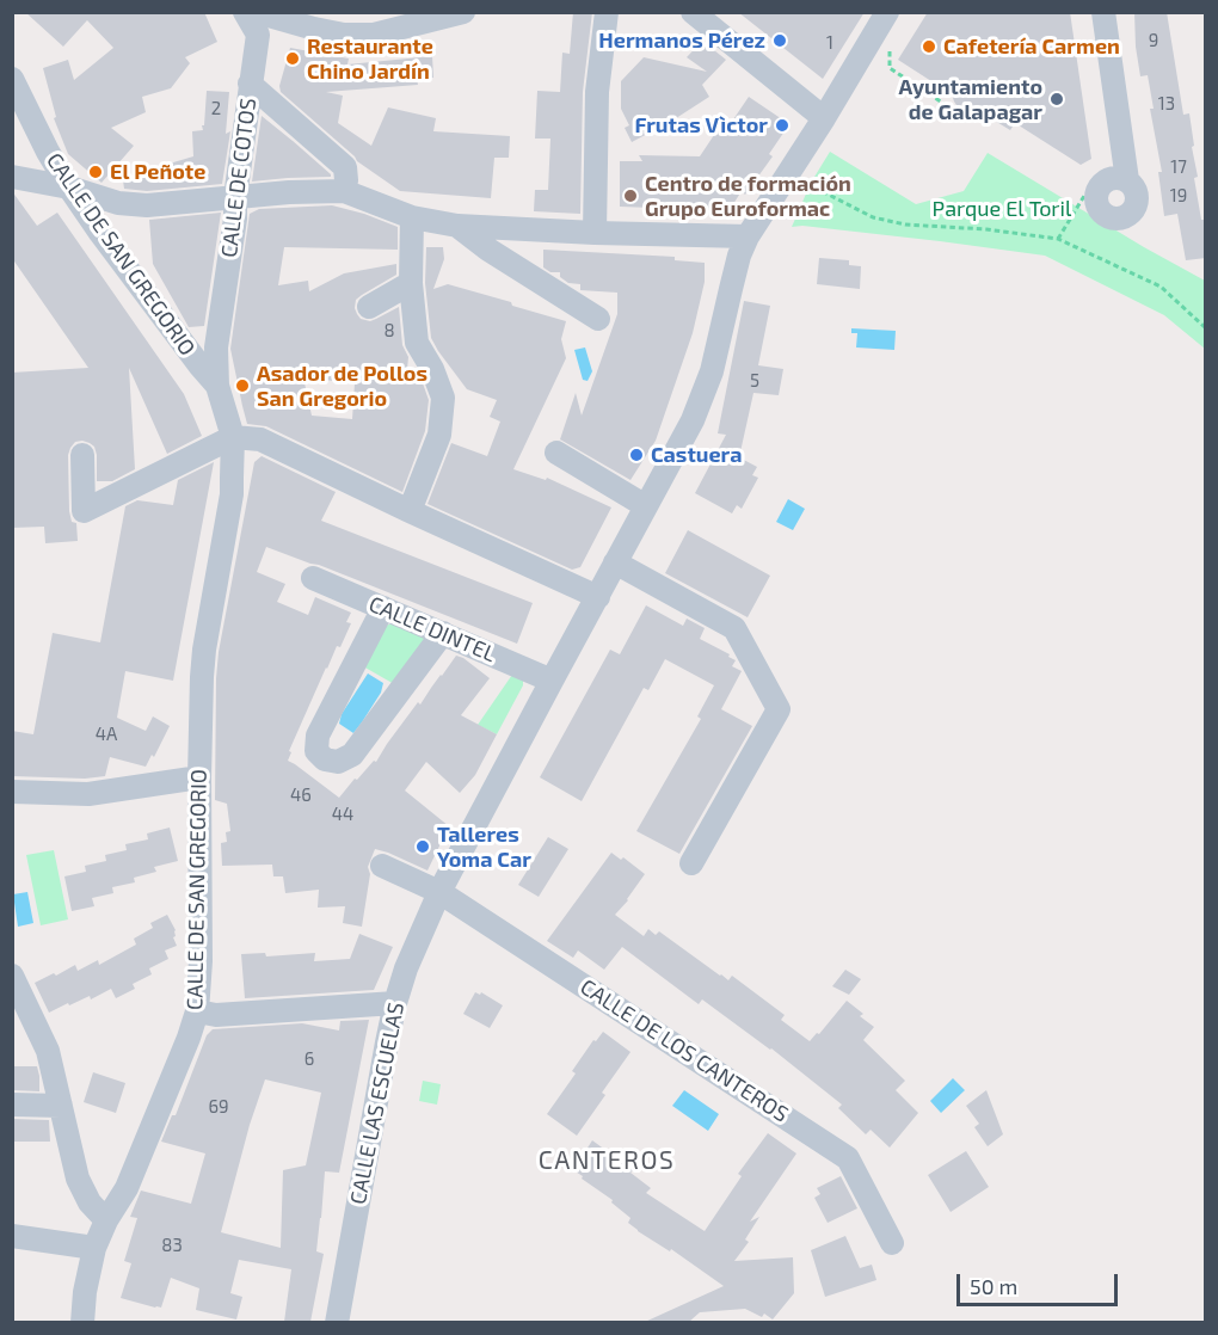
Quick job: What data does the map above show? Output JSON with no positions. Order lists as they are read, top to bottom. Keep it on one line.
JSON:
{"streets":{"street":["CALLE DE COTOS","CALLE DE SAN GREGORIO","CALLE DINTEL","CALLE DE LOS CANTEROS","CALLE LAS ESCUELAS"]},"crossings":[["CALLE DE COTOS","CALLE DE SAN GREGORIO"],["CALLE DINTEL","CALLE LAS ESCUELAS"],["CALLE DE LOS CANTEROS","CALLE LAS ESCUELAS"]],"districts":["CANTEROS"],"parks":["Parque El Toril"],"places":["Hermanos Pérez","Cafetería Carmen","Restaurante Chino Jardín","Ayuntamiento de Galapagar","Frutas Vìctor","El Peñote","Centro de formación Grupo Euroformac","Asador de Pollos San Gregorio","Castuera","Talleres Yoma Car"],"house_numbers":["9","1","13","2","17","19","8","5","4A","46","44","6","69","83"],"scale_bar":"50 m"}
